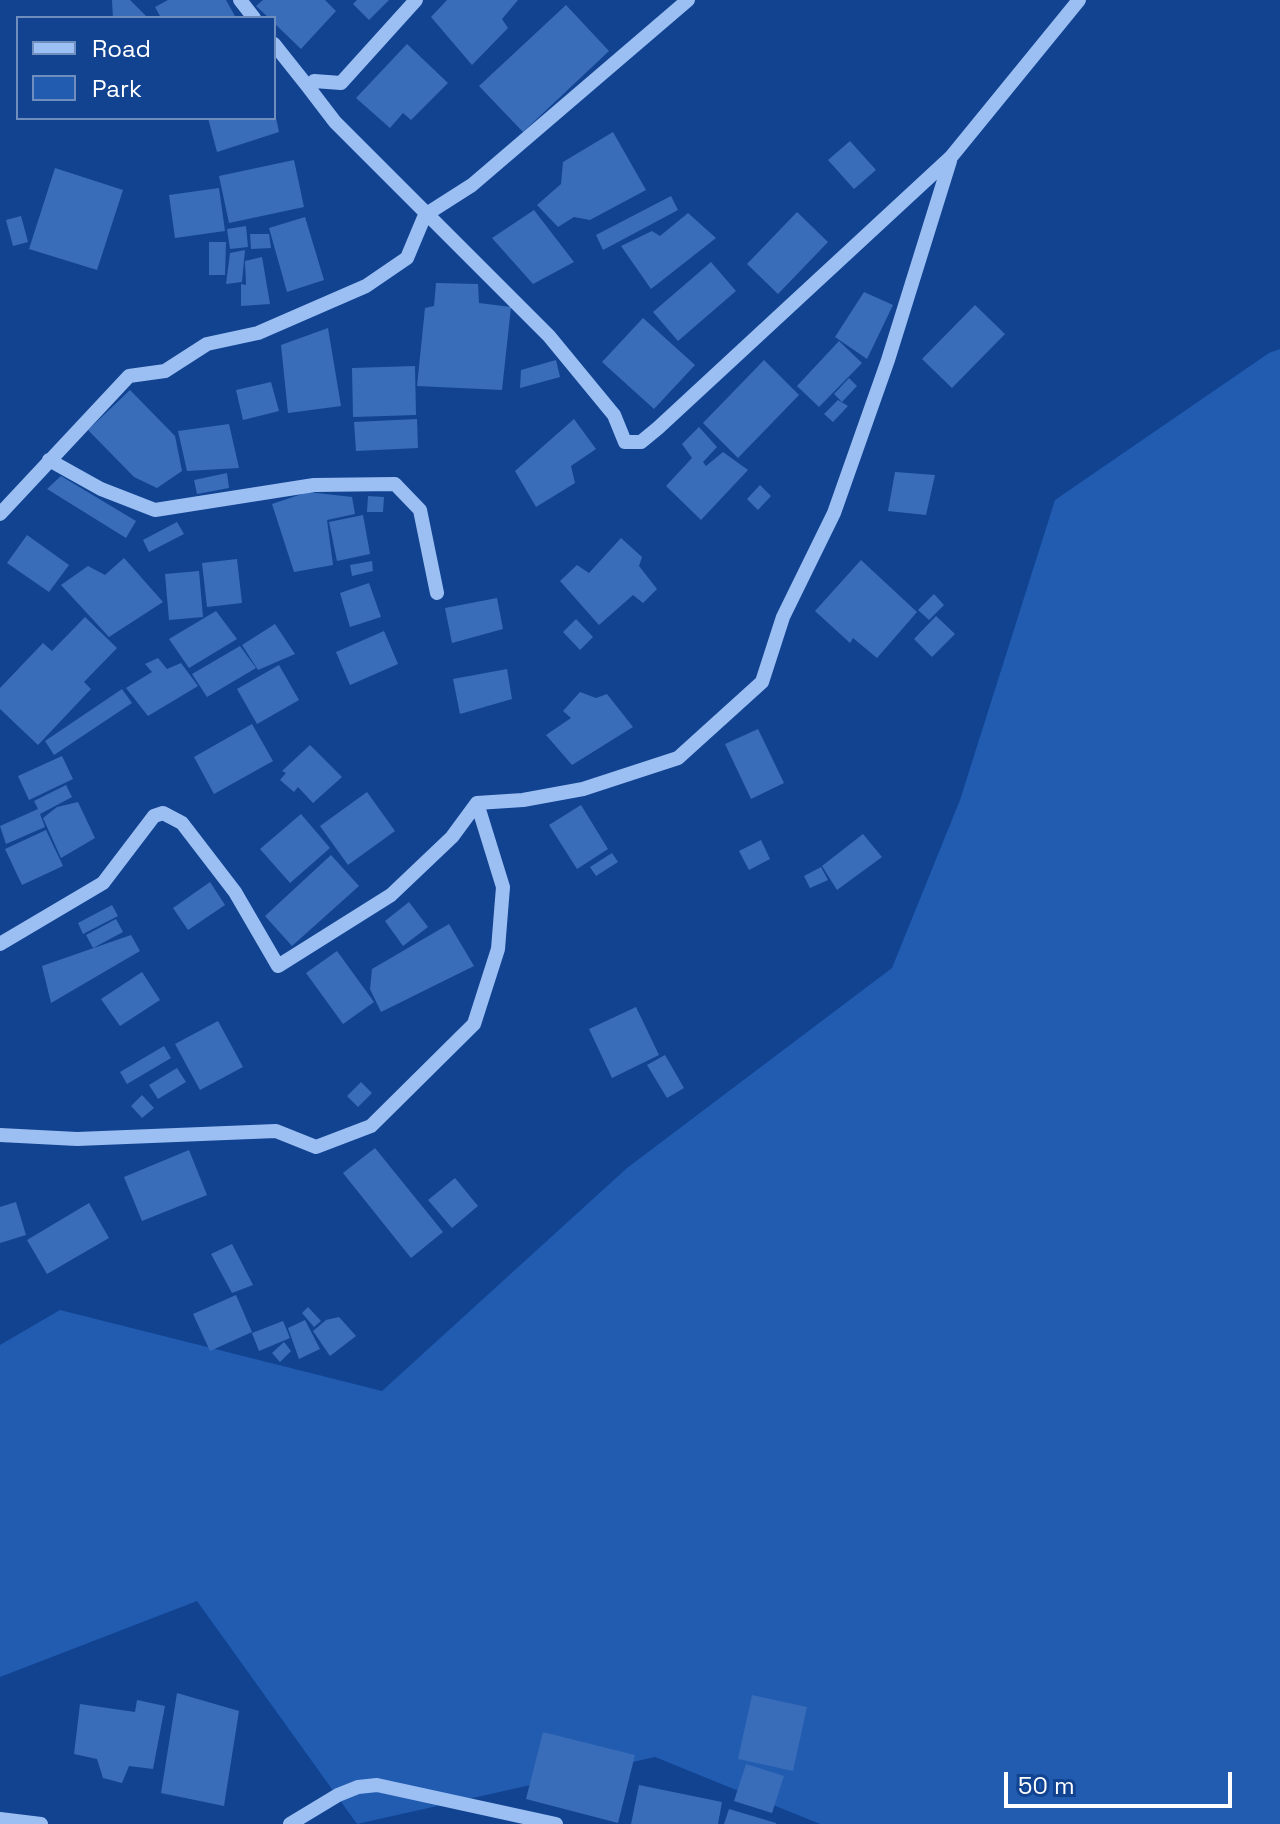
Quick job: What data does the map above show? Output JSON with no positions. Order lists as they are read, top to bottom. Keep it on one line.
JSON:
{"legend":["Road","Park"],"scale_bar":"50 m"}
